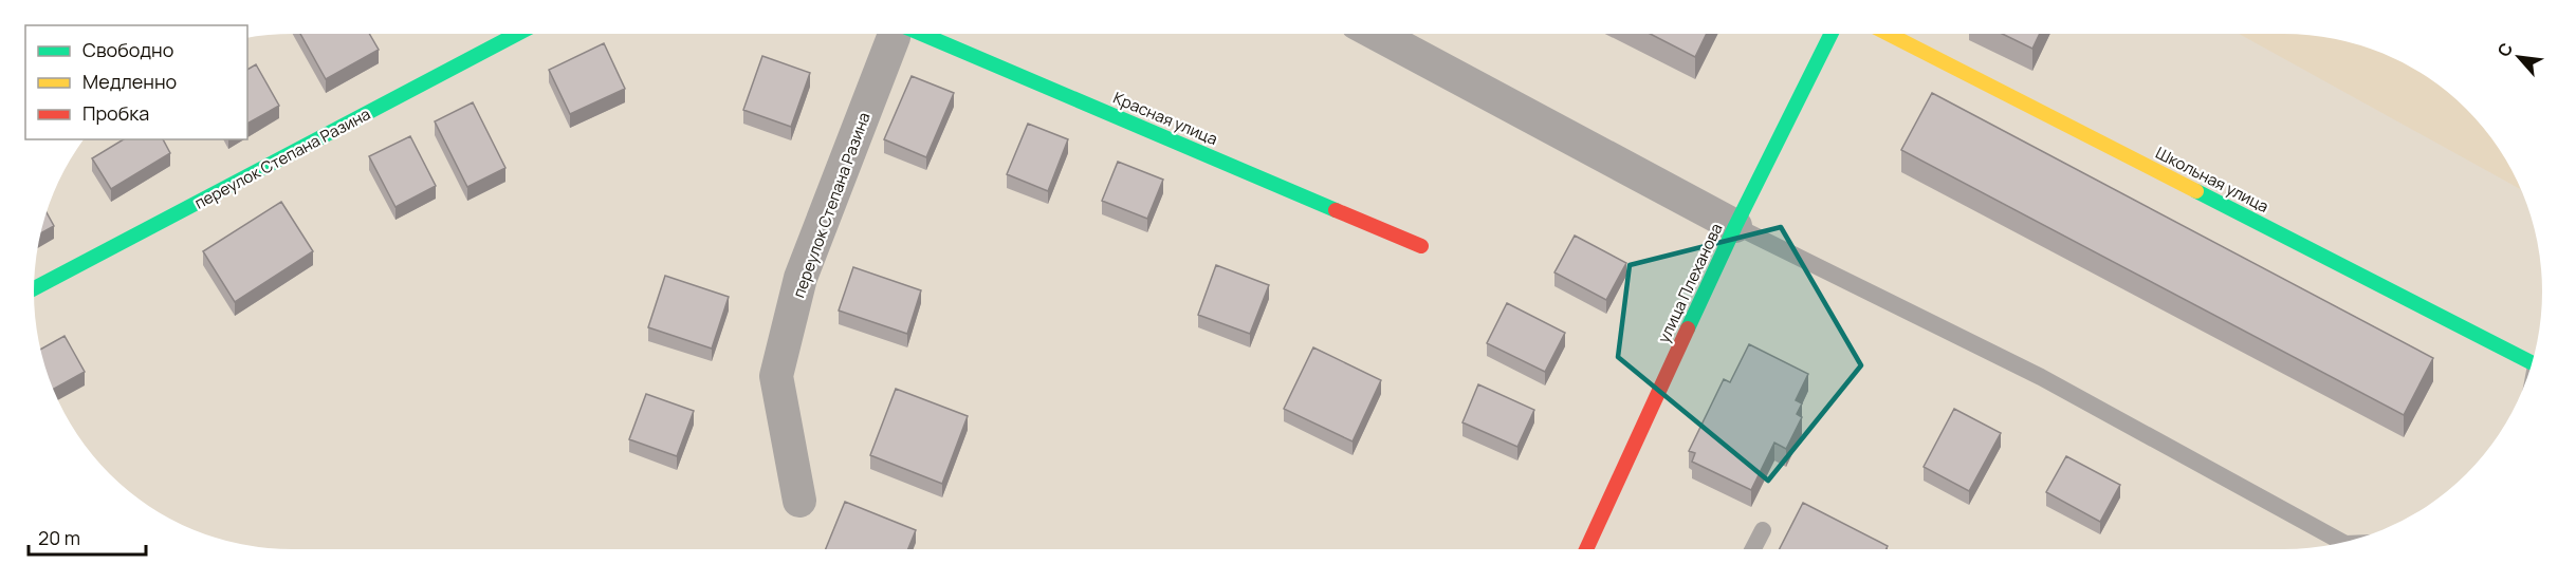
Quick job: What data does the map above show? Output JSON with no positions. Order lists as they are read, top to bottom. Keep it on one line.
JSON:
{"streets":{"street":["Красная улица","переулок Степана Разина","Школьная улица","улица Плеханова"]},"legend":["Свободно","Медленно","Пробка"],"scale_bar":"20 m","north":"top left"}
